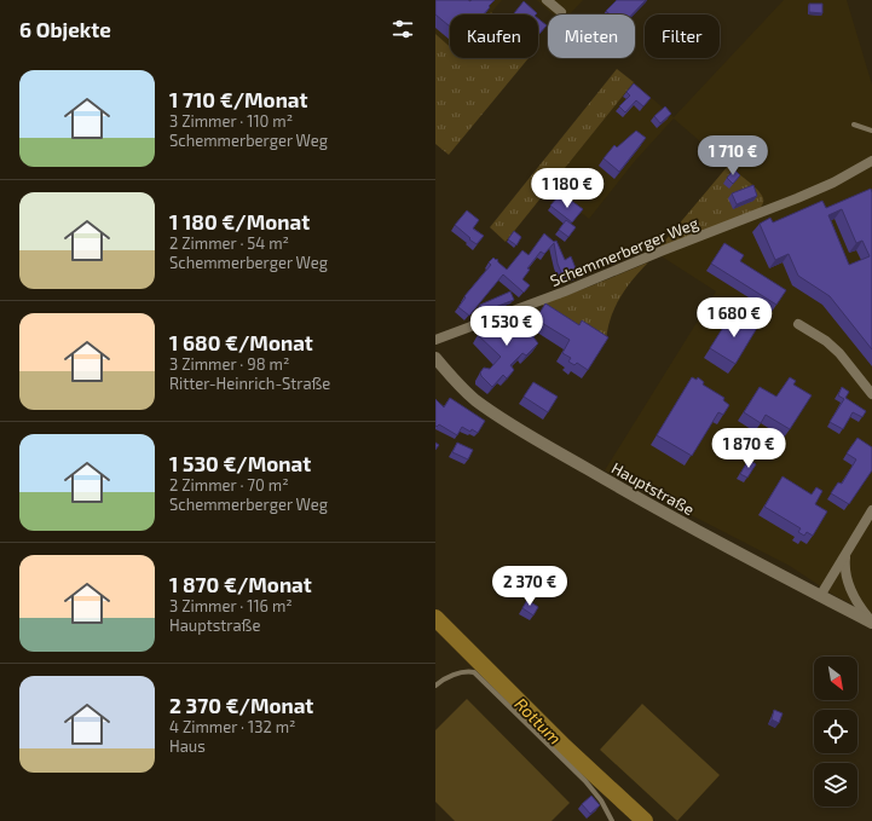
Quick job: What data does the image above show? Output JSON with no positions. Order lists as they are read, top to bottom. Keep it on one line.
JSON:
{"streets":{"main road":["Hauptstraße"],"street":["Schemmerberger Weg"]},"water":["Rottum"],"north":"bottom right","page":{"heading":"6 Objekte","chip":["Kaufen","Mieten","Filter"],"list":[{"name":"1 710 €/Monat","note":"3 Zimmer · 110 m² · Schemmerberger Weg"},{"name":"1 180 €/Monat","note":"2 Zimmer · 54 m² · Schemmerberger Weg"},{"name":"1 680 €/Monat","note":"3 Zimmer · 98 m² · Ritter-Heinrich-Straße"},{"name":"1 530 €/Monat","note":"2 Zimmer · 70 m² · Schemmerberger Weg"},{"name":"1 870 €/Monat","note":"3 Zimmer · 116 m² · Hauptstraße"},{"name":"2 370 €/Monat","note":"4 Zimmer · 132 m² · Haus"}],"price":["1 710 €","1 180 €","1 680 €","1 530 €","1 870 €","2 370 €"]}}
